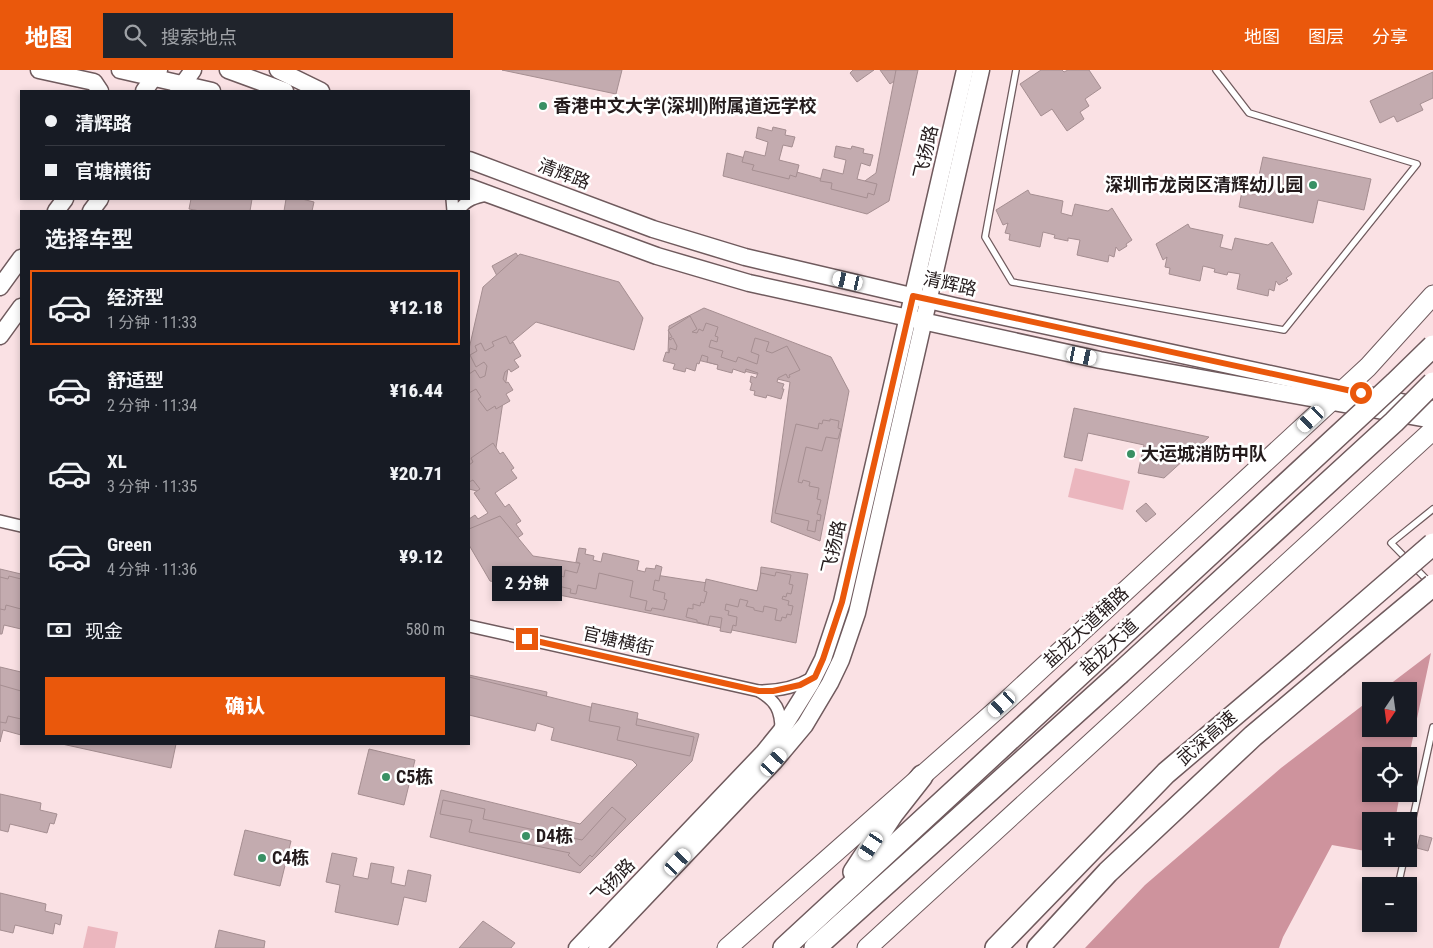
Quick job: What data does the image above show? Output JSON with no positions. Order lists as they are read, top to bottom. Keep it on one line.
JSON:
{"streets":{"highway":["盐龙大道","武深高速"],"main road":["盐龙大道辅路"],"street":["飞扬路","清辉路","官塘横街"]},"crossings":[["飞扬路","清辉路"],["飞扬路","官塘横街"],["清辉路","盐龙大道辅路"]],"places":["香港中文大学(深圳)附属道远学校","深圳市龙岗区清辉幼儿园","大运城消防中队","C5栋","D4栋","C4栋"],"north":"bottom","page":{"header":"地图","search":"搜索地点","nav":["地图","图层","分享"],"banner":["清辉路","官塘横街"],"heading":"选择车型","list":[{"name":"经济型","note":"1 分钟 · 11:33","value":"¥12.18"},{"name":"舒适型","note":"2 分钟 · 11:34","value":"¥16.44"},{"name":"XL","note":"3 分钟 · 11:35","value":"¥20.71"},{"name":"Green","note":"4 分钟 · 11:36","value":"¥9.12"}],"bubble":"2 分钟","pay":["现金","580 m"],"buttons":"确认","map_buttons":["+","−"]}}
